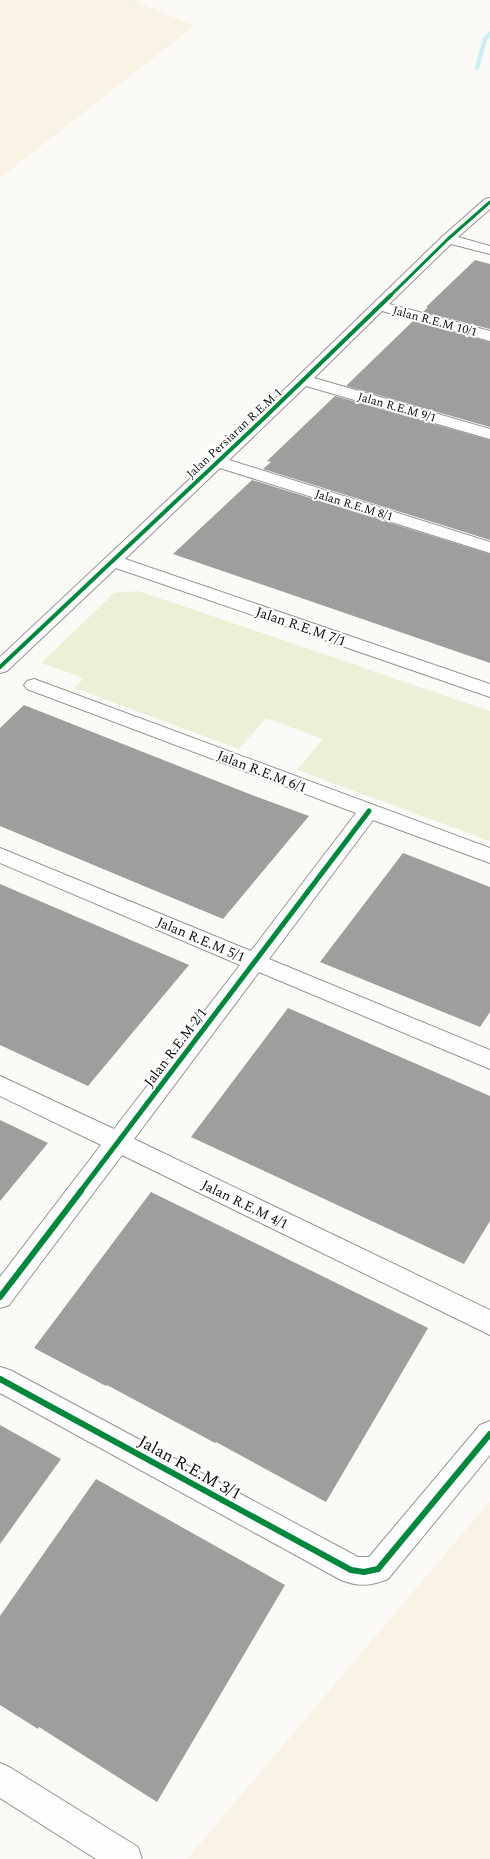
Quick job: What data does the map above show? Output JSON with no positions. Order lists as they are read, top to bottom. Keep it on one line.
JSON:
{"streets":{"street":["Jalan R.E.M 10/1","Jalan R.E.M 9/1","Jalan Persiaran R.E.M 1","Jalan R.E.M 8/1","Jalan R.E.M 7/1","Jalan R.E.M 6/1","Jalan R.E.M 5/1","Jalan R.E.M 2/1","Jalan R.E.M 4/1","Jalan R.E.M 3/1"]},"crossings":[["Jalan R.E.M 10/1","Jalan Persiaran R.E.M 1"],["Jalan R.E.M 9/1","Jalan Persiaran R.E.M 1"],["Jalan Persiaran R.E.M 1","Jalan R.E.M 8/1"],["Jalan Persiaran R.E.M 1","Jalan R.E.M 7/1"],["Jalan R.E.M 6/1","Jalan R.E.M 2/1"],["Jalan R.E.M 5/1","Jalan R.E.M 2/1"],["Jalan R.E.M 2/1","Jalan R.E.M 4/1"]]}
